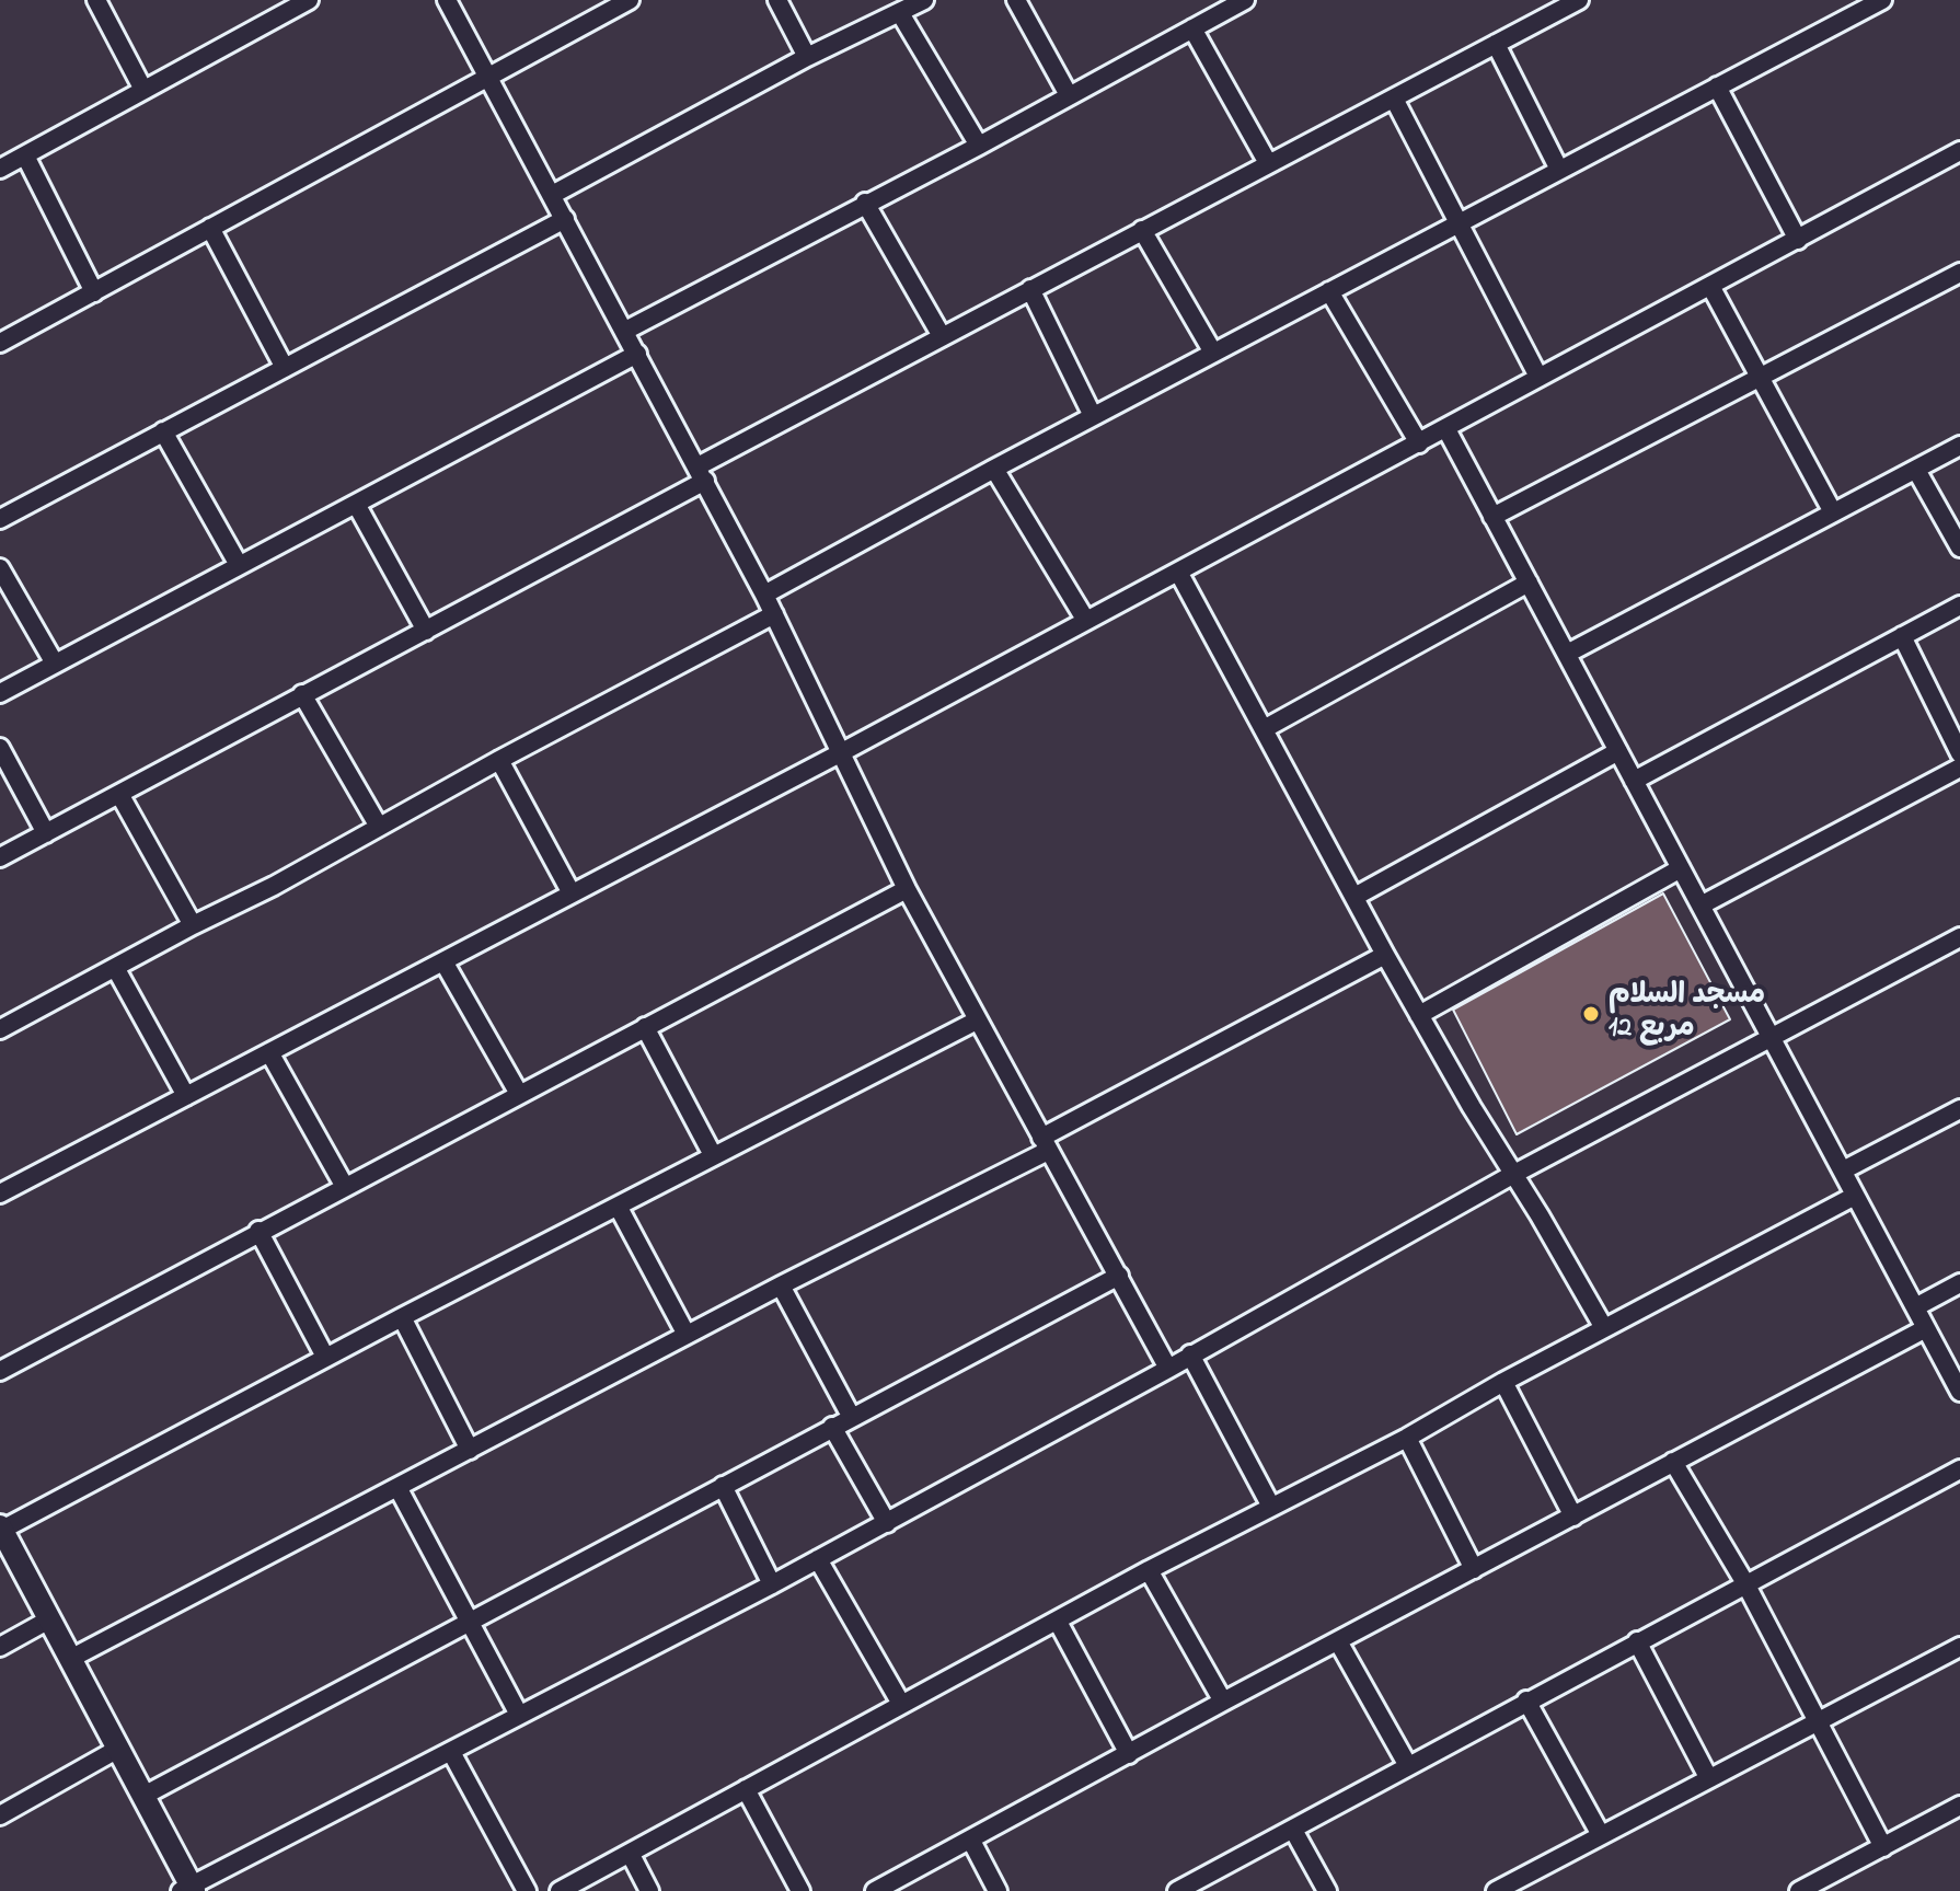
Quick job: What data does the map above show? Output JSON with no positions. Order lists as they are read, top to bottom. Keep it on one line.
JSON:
{"places":["مسجد السلام مربع 12"]}
